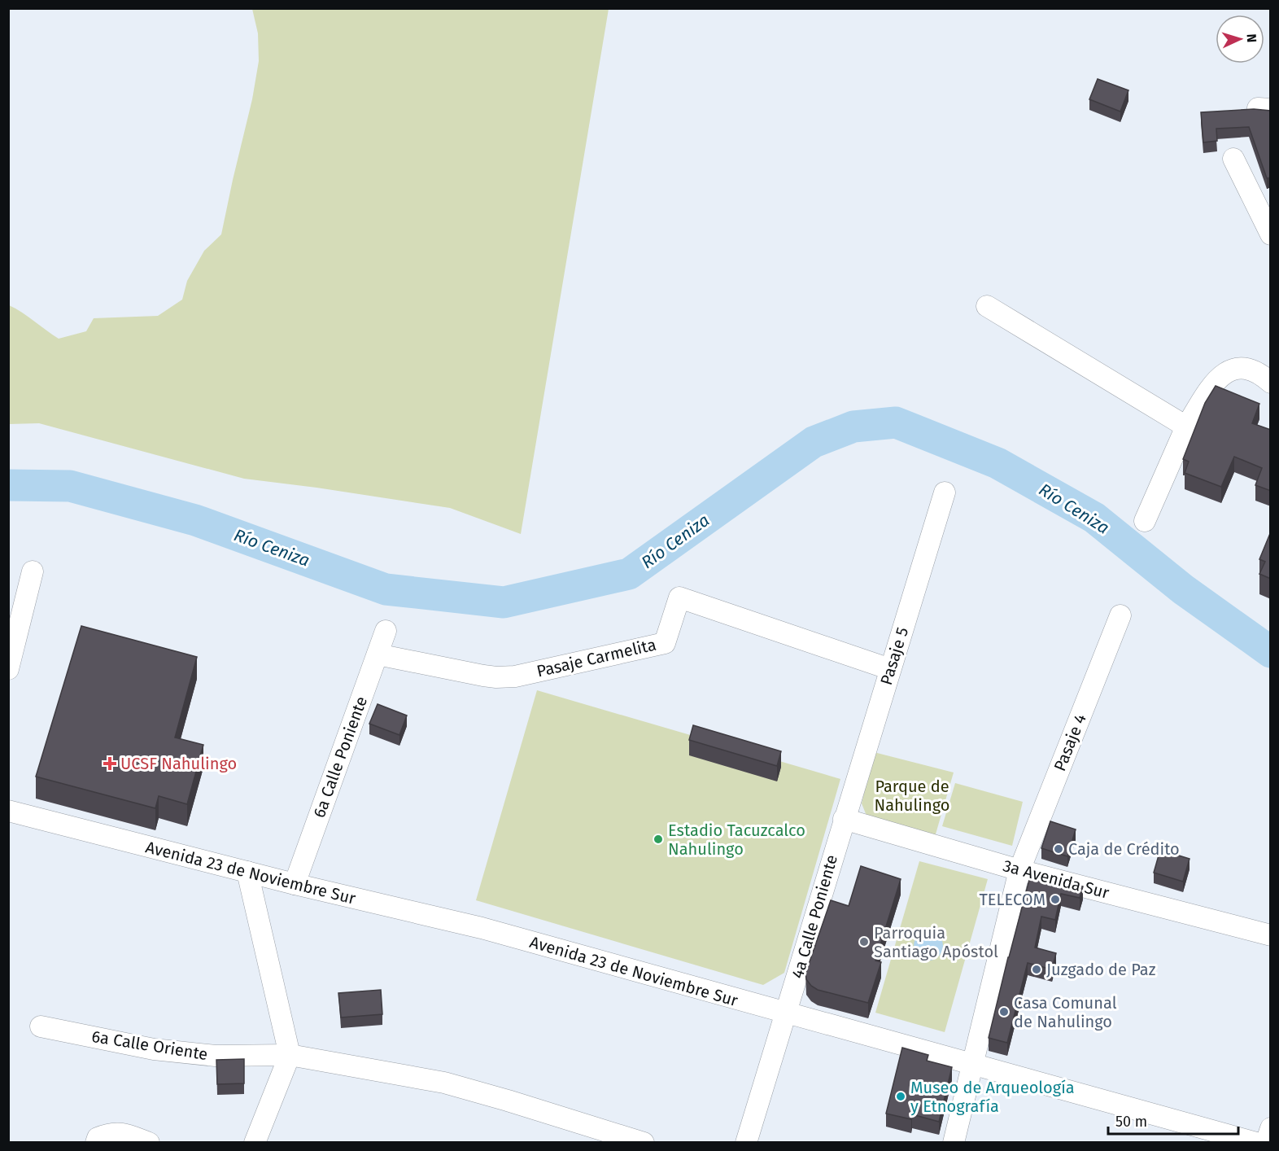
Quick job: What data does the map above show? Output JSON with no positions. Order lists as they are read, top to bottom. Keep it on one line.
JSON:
{"streets":{"street":["Pasaje 5","Pasaje Carmelita","Pasaje 4","6a Calle Poniente","Avenida 23 de Noviembre Sur","3a Avenida Sur","4a Calle Poniente","6a Calle Oriente"]},"crossings":[["Pasaje 5","Pasaje Carmelita"],["Pasaje 5","3a Avenida Sur"],["Pasaje 5","4a Calle Poniente"],["Pasaje Carmelita","6a Calle Poniente"],["Pasaje 4","Avenida 23 de Noviembre Sur"],["Pasaje 4","3a Avenida Sur"],["6a Calle Poniente","Avenida 23 de Noviembre Sur"],["Avenida 23 de Noviembre Sur","4a Calle Poniente"],["3a Avenida Sur","4a Calle Poniente"]],"water":["Río Ceniza"],"parks":["Parque de Nahulingo"],"places":{"health":["UCSF Nahulingo"],"other":["Estadio Tacuzcalco Nahulingo","Caja de Crédito","TELECOM","Parroquia Santiago Apóstol","Juzgado de Paz","Casa Comunal de Nahulingo","Museo de Arqueología y Etnografía"]},"scale_bar":"50 m","north":"right"}
